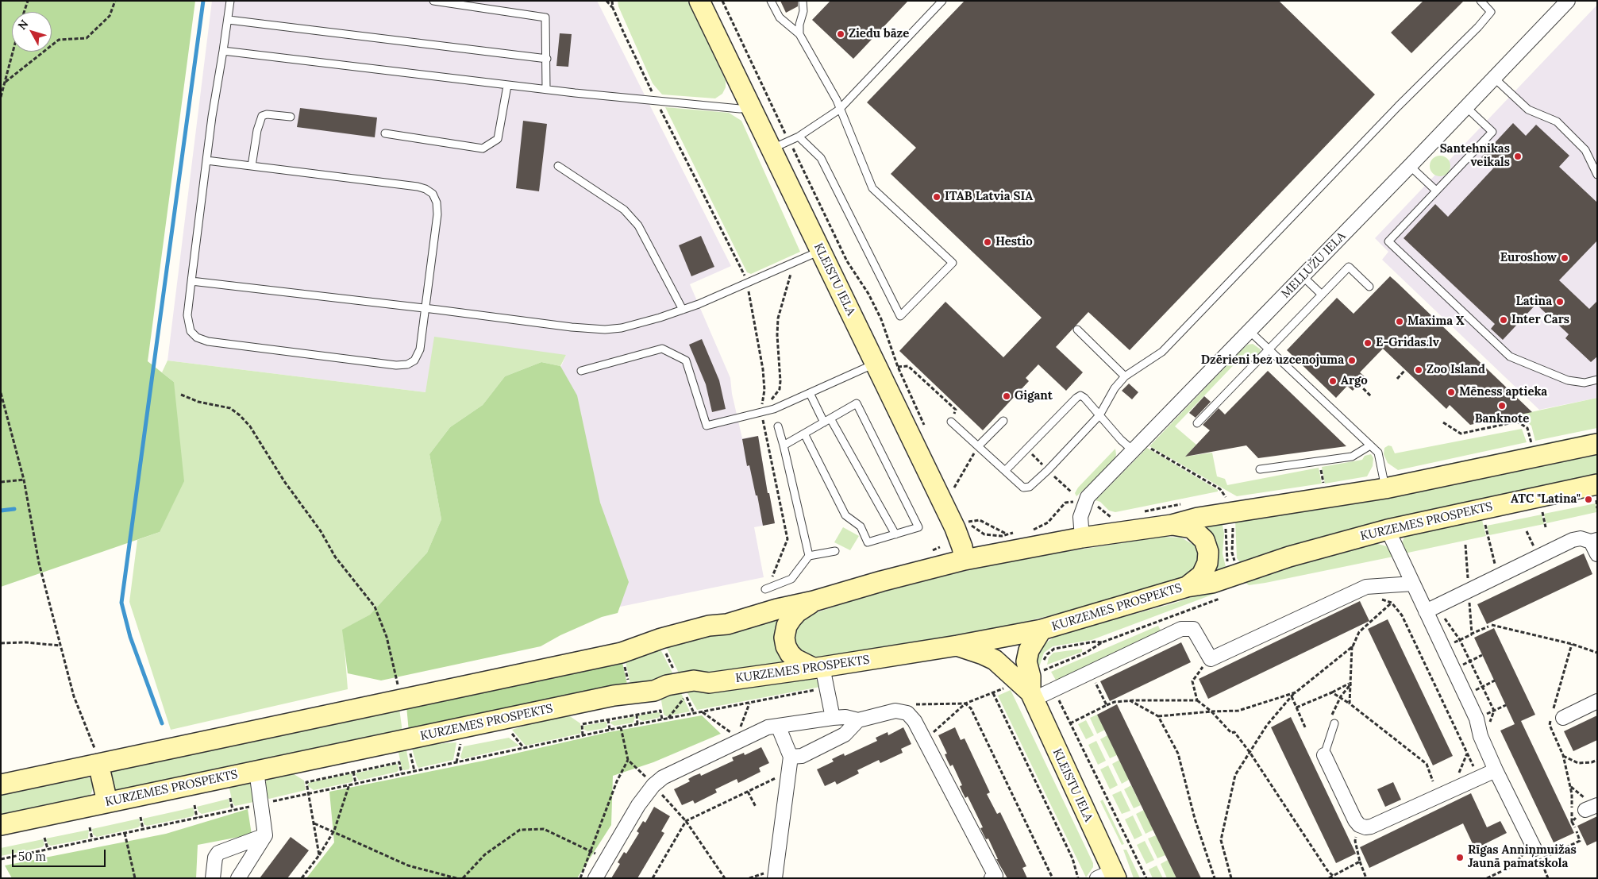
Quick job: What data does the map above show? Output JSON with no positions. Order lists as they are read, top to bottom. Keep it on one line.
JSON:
{"streets":{"main road":["KLEISTU IELA","KURZEMES PROSPEKTS"],"street":["MELLUŽU IELA"]},"crossings":[["KLEISTU IELA","KURZEMES PROSPEKTS"]],"places":["Ziedu bāze","Santehnikas veikals","ITAB Latvia SIA","Hestio","Euroshow","Latina","Inter Cars","Maxima X","E-Gridas.lv","Dzērieni bez uzcenojuma","Zoo Island","Argo","Mēness aptieka","Gigant","Banknote","ATC \"Latina\"","Rīgas Anniņmuižas Jaunā pamatskola"],"scale_bar":"50 m","north":"top left"}
